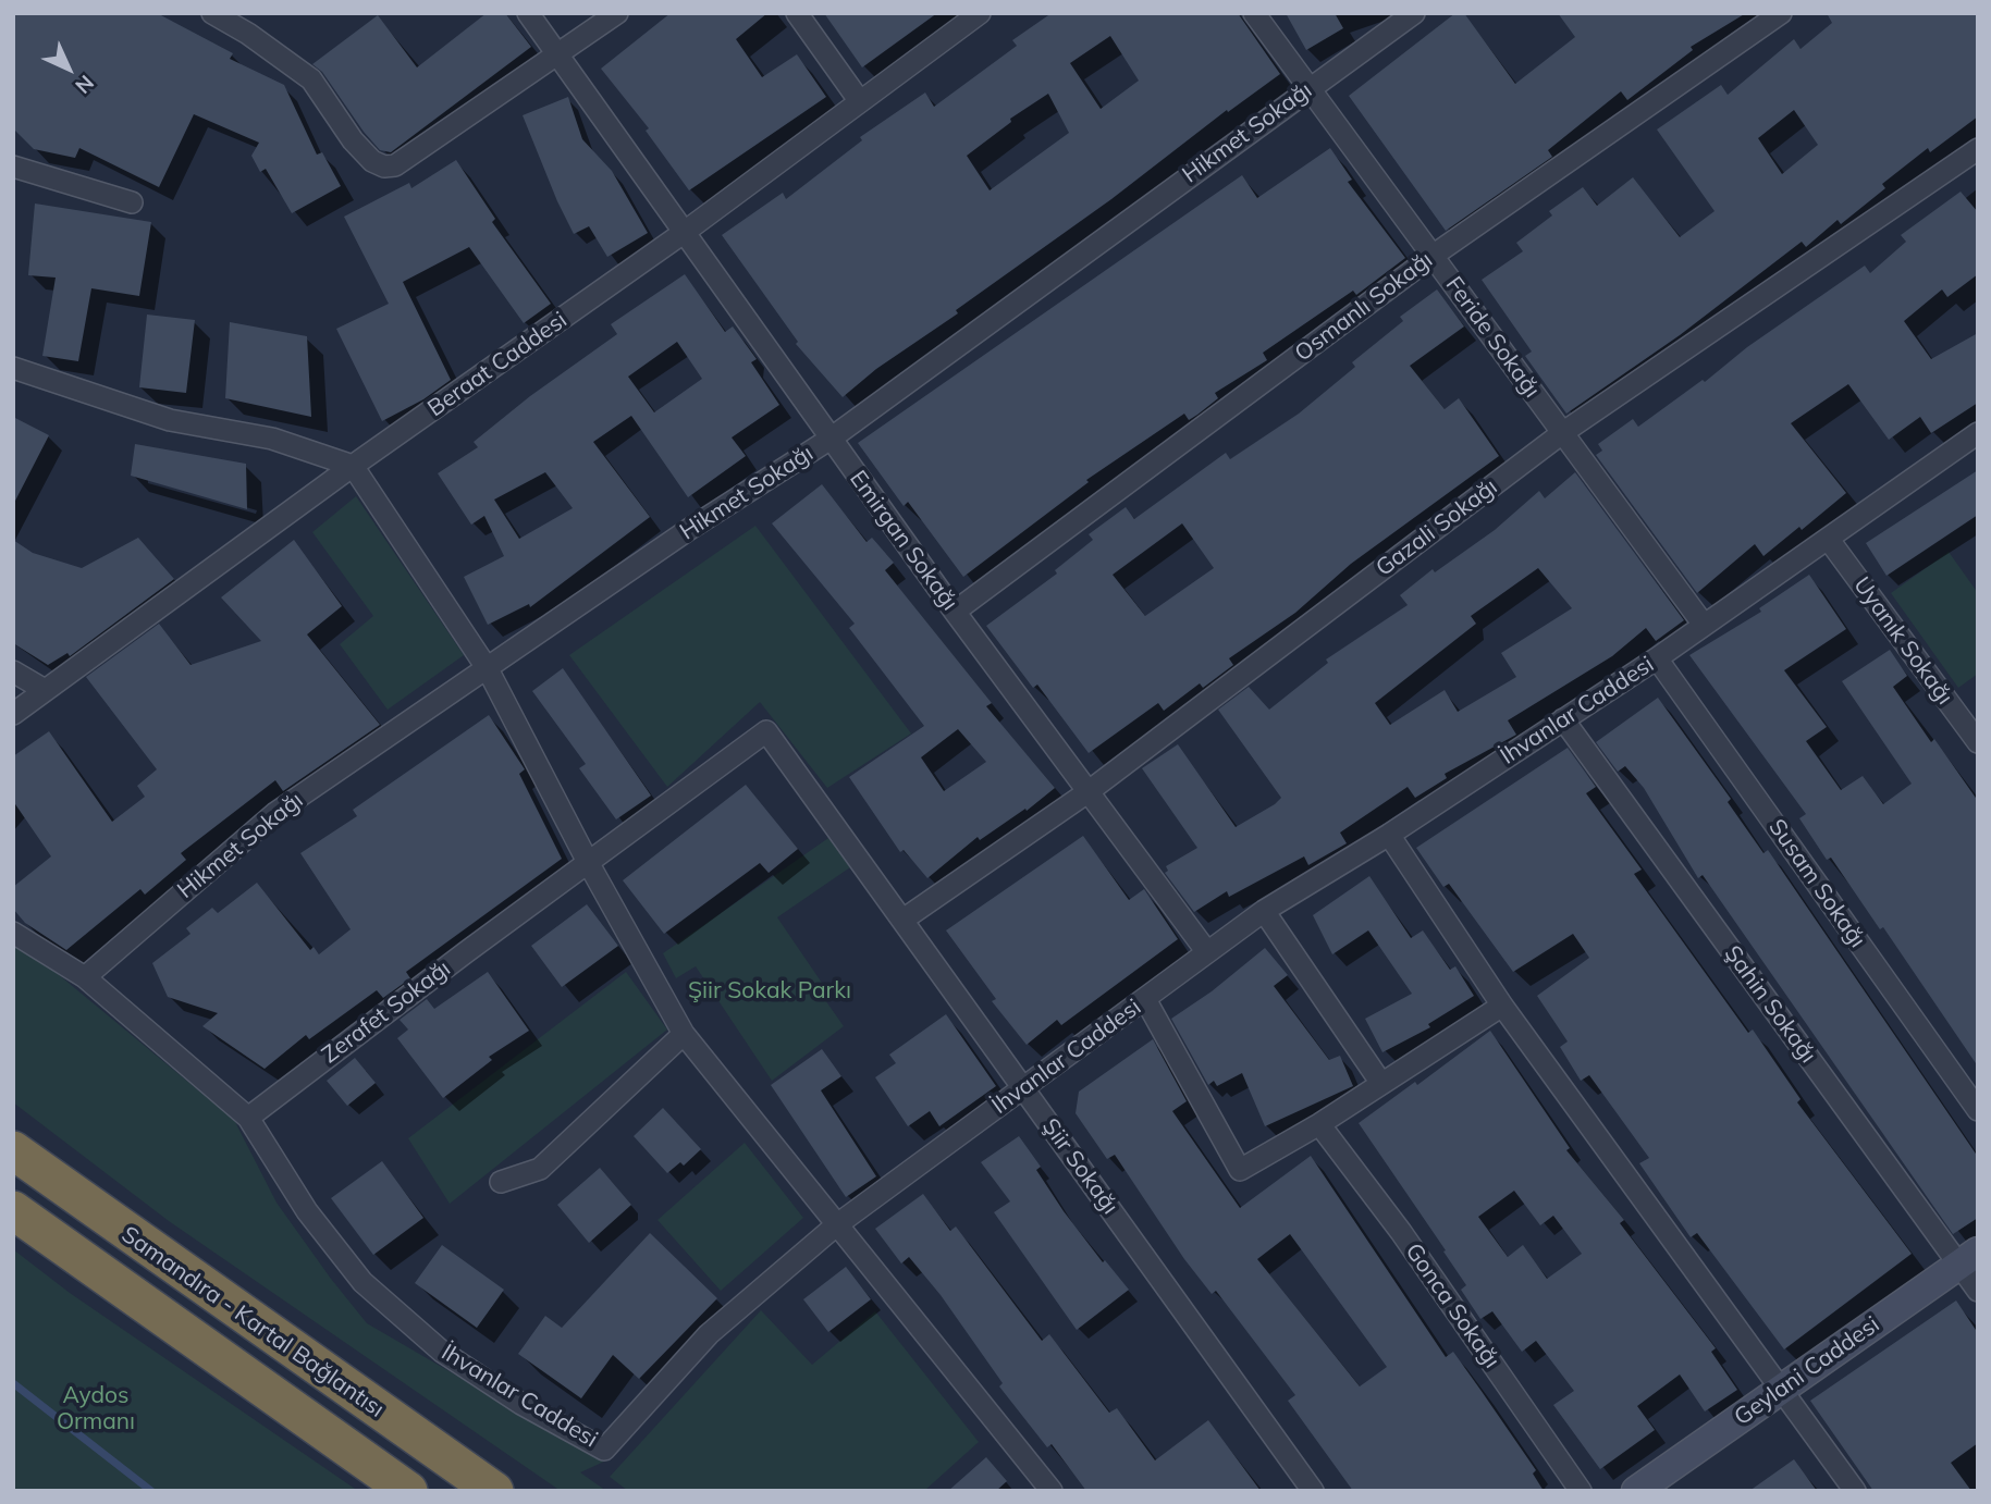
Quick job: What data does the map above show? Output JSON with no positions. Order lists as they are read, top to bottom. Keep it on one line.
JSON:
{"streets":{"highway":["Samandıra - Kartal Bağlantısı"],"street":["Hikmet Sokağı","Osmanlı Sokağı","Feride Sokağı","Beraat Caddesi","Gazali Sokağı","Emirgan Sokağı","Uyanık Sokağı","İhvanlar Caddesi","Susam Sokağı","Şahin Sokağı","Zerafet Sokağı","Şiir Sokağı","Gonca Sokağı","Geylani Caddesi"]},"crossings":[["Hikmet Sokağı","Feride Sokağı"],["Hikmet Sokağı","Emirgan Sokağı"],["Osmanlı Sokağı","Feride Sokağı"],["Osmanlı Sokağı","Emirgan Sokağı"],["Feride Sokağı","Gazali Sokağı"],["Feride Sokağı","İhvanlar Caddesi"],["Beraat Caddesi","Emirgan Sokağı"],["Gazali Sokağı","Emirgan Sokağı"],["Gazali Sokağı","Şiir Sokağı"],["Emirgan Sokağı","İhvanlar Caddesi"],["Uyanık Sokağı","İhvanlar Caddesi"],["İhvanlar Caddesi","Susam Sokağı"],["İhvanlar Caddesi","Şahin Sokağı"],["İhvanlar Caddesi","Zerafet Sokağı"],["İhvanlar Caddesi","Şiir Sokağı"],["Şahin Sokağı","Geylani Caddesi"],["Zerafet Sokağı","Şiir Sokağı"]],"parks":["Şiir Sokak Parkı","Aydos Ormanı"],"north":"bottom right"}
